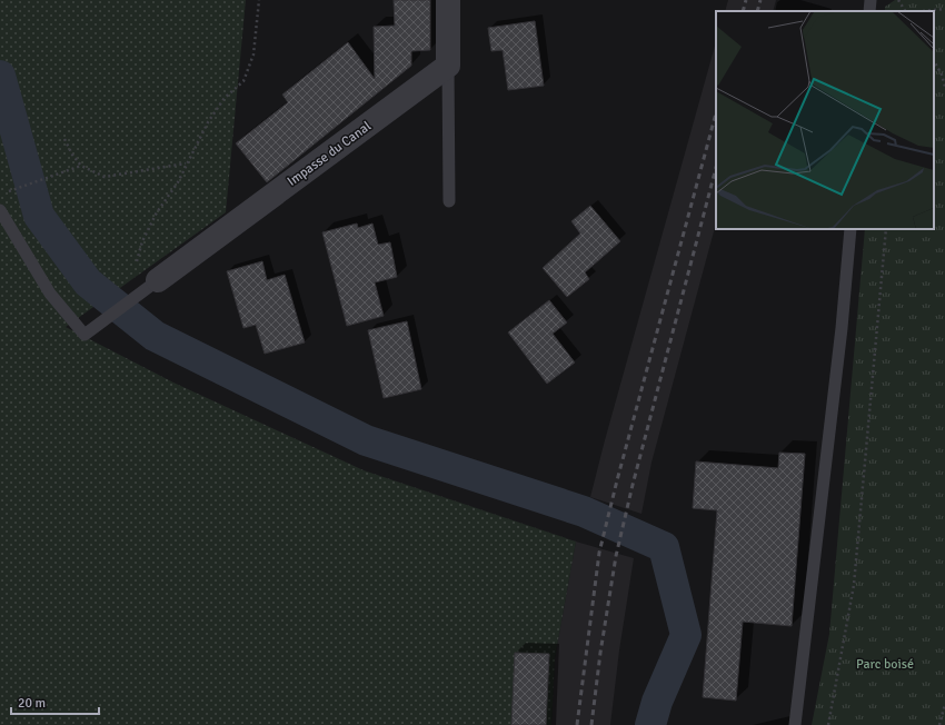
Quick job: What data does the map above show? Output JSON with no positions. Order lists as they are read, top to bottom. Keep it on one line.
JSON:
{"streets":{"street":["Impasse du Canal"]},"parks":["Parc boisé"],"scale_bar":"20 m"}
